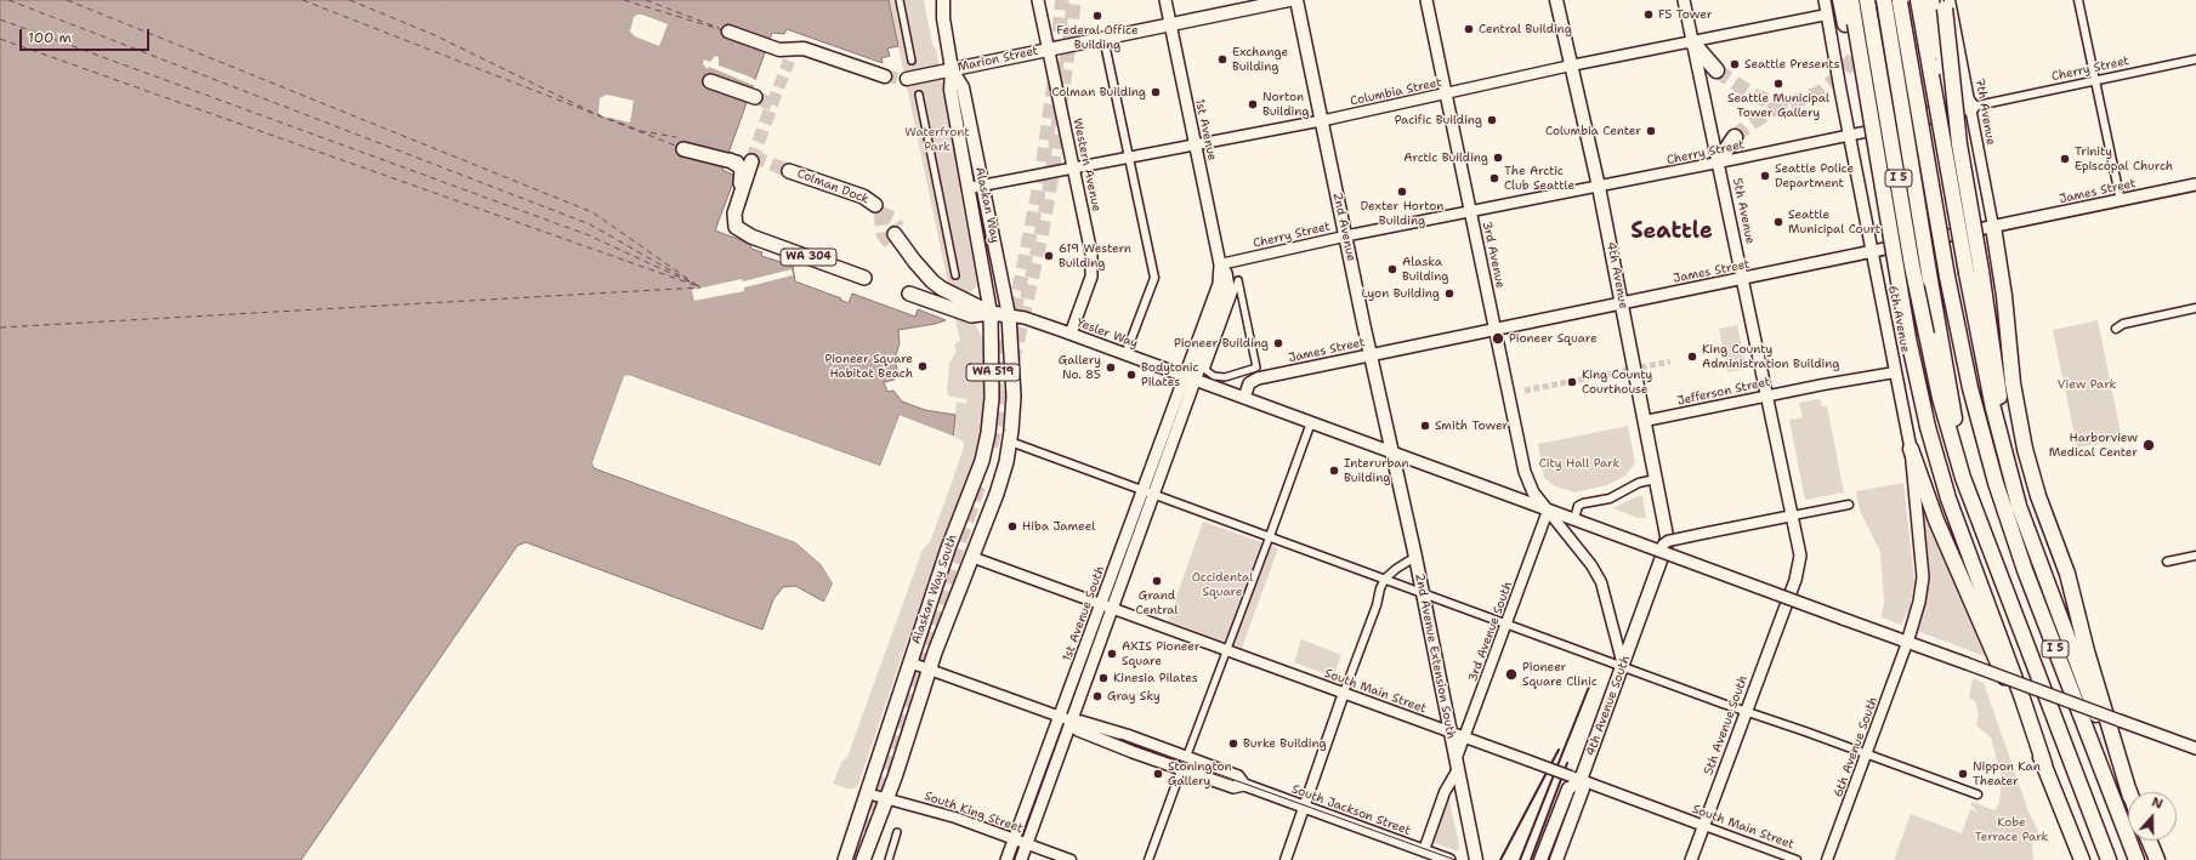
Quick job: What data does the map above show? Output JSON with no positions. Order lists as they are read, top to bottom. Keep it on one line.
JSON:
{"streets":{"highway":["I 5","Colman Dock","WA 304","WA 519","Alaskan Way South"],"main road":["Marion Street","1st Avenue","Western Avenue","James Street","Alaskan Way","5th Avenue","2nd Avenue","3rd Avenue","4th Avenue","6th Avenue","Yesler Way","1st Avenue South","2nd Avenue Extension South","4th Avenue South","5th Avenue South","South Jackson Street"],"street":["Cherry Street","Columbia Street","7th Avenue","Jefferson Street","3rd Avenue South","South Main Street","6th Avenue South","South King Street"]},"crossings":[["Marion Street","1st Avenue"],["Marion Street","Western Avenue"],["Marion Street","Alaskan Way"],["Cherry Street","7th Avenue"],["Cherry Street","1st Avenue"],["Cherry Street","5th Avenue"],["Cherry Street","2nd Avenue"],["Cherry Street","3rd Avenue"],["Cherry Street","4th Avenue"],["Cherry Street","6th Avenue"],["Columbia Street","1st Avenue"],["Columbia Street","Western Avenue"],["Columbia Street","Alaskan Way"],["Columbia Street","5th Avenue"],["Columbia Street","2nd Avenue"],["Columbia Street","3rd Avenue"],["Columbia Street","4th Avenue"],["Columbia Street","6th Avenue"],["7th Avenue","James Street"],["1st Avenue","Yesler Way"],["1st Avenue","1st Avenue South"],["Western Avenue","Yesler Way"],["James Street","5th Avenue"],["James Street","2nd Avenue"],["James Street","3rd Avenue"],["James Street","4th Avenue"],["James Street","6th Avenue"],["James Street","Yesler Way"],["Alaskan Way","Yesler Way"],["Alaskan Way","Alaskan Way South"],["5th Avenue","Jefferson Street"],["5th Avenue","5th Avenue South"],["2nd Avenue","Yesler Way"],["2nd Avenue","2nd Avenue Extension South"],["3rd Avenue","Yesler Way"],["3rd Avenue","3rd Avenue South"],["4th Avenue","Yesler Way"],["4th Avenue","Jefferson Street"],["4th Avenue","4th Avenue South"],["6th Avenue","Yesler Way"],["6th Avenue","Jefferson Street"],["6th Avenue","6th Avenue South"],["Yesler Way","Alaskan Way South"],["Yesler Way","1st Avenue South"],["Yesler Way","3rd Avenue South"],["Yesler Way","2nd Avenue Extension South"],["Yesler Way","4th Avenue South"],["Yesler Way","6th Avenue South"],["Alaskan Way South","South Main Street"],["Alaskan Way South","South Jackson Street"],["Alaskan Way South","South King Street"],["1st Avenue South","South Main Street"],["1st Avenue South","South Jackson Street"],["1st Avenue South","South King Street"],["3rd Avenue South","2nd Avenue Extension South"],["3rd Avenue South","South Main Street"],["3rd Avenue South","South Jackson Street"],["2nd Avenue Extension South","South Main Street"],["South Main Street","4th Avenue South"],["South Main Street","5th Avenue South"]],"districts":["Seattle"],"parks":["Waterfront Park","View Park","City Hall Park","Occidental Square","Kobe Terrace Park"],"places":["F5 Tower","Federal Office Building","Central Building","Exchange Building","Seattle Presents","Seattle Municipal Tower Gallery","Colman Building","Norton Building","Pacific Building","Columbia Center","Arctic Building","Trinity Episcopal Church","Seattle Police Department","The Arctic Club Seattle","Dexter Horton Building","Seattle Municipal Court","619 Western Building","Alaska Building","Lyon Building","Pioneer Square","Pioneer Building","King County Administration Building","Pioneer Square Habitat Beach","Gallery No. 85","Bodytonic Pilates","King County Courthouse","Smith Tower","Harborview Medical Center","Interurban Building","Hiba Jameel","Grand Central","AXIS Pioneer Square","Pioneer Square Clinic","Kinesia Pilates","Gray Sky","Burke Building","Stonington Gallery","Nippon Kan Theater"],"scale_bar":"100 m","north":"top"}
